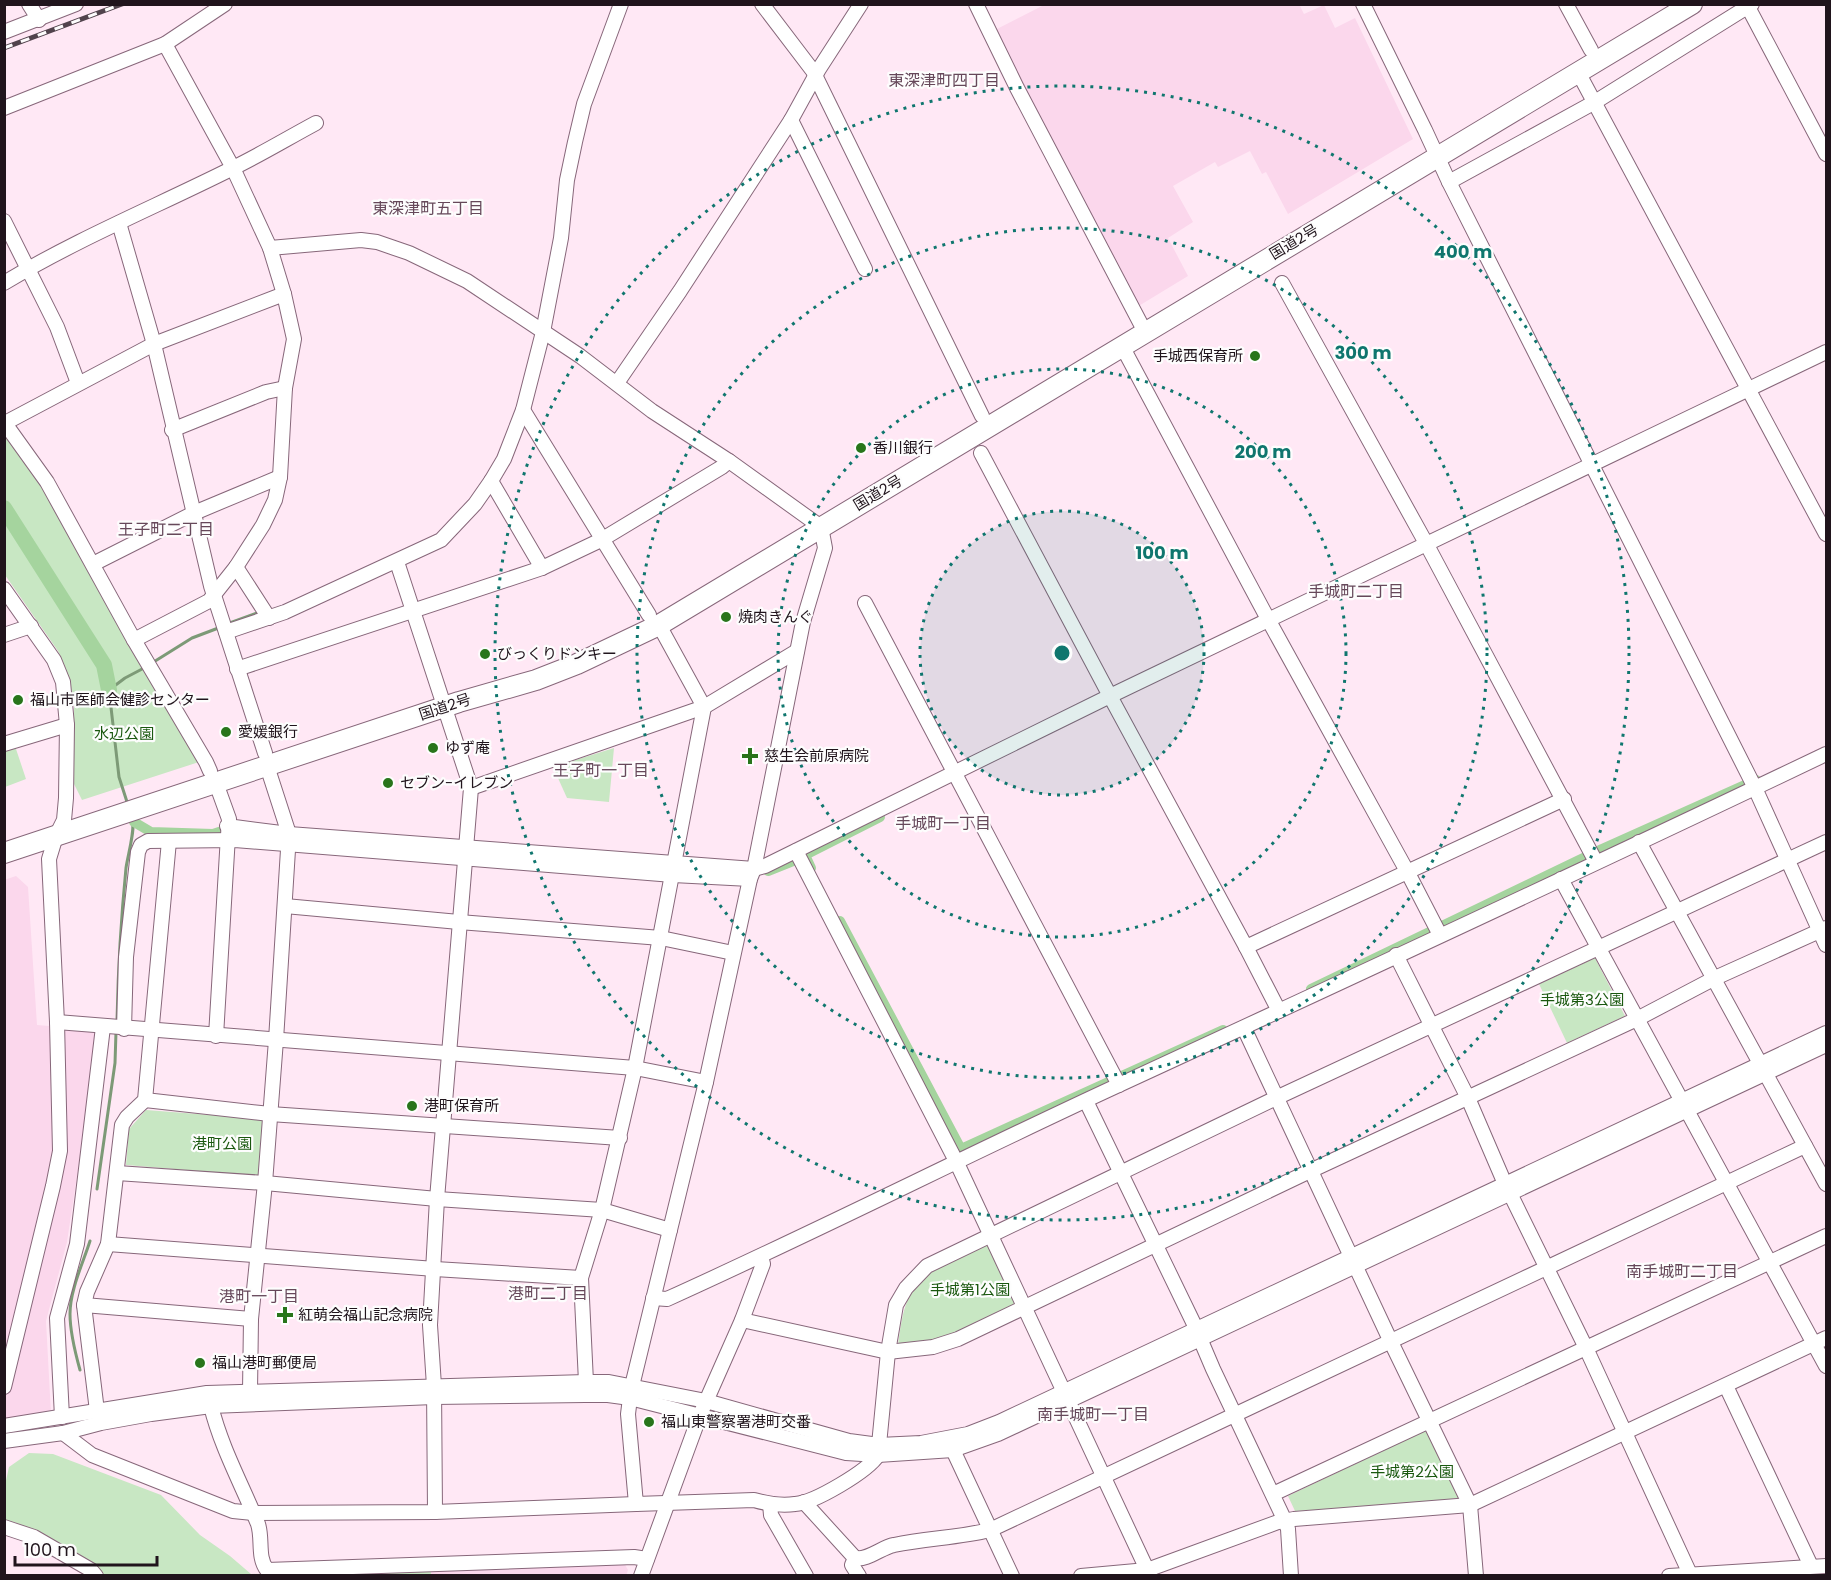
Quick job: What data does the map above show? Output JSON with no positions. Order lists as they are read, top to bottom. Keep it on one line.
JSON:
{"streets":{"highway":["国道2号"]},"districts":["東深津町四丁目","東深津町五丁目","王子町二丁目","手城町二丁目","王子町一丁目","手城町一丁目","南手城町二丁目","港町二丁目","港町一丁目","南手城町一丁目"],"parks":["水辺公園","手城第3公園","港町公園","手城第1公園","手城第2公園"],"places":{"other":["手城西保育所","香川銀行","焼肉きんぐ","びっくりドンキー","福山市医師会健診センター","愛媛銀行","ゆず庵","セブン-イレブン","港町保育所","福山港町郵便局","福山東警察署港町交番"],"health":["慈生会前原病院","紅萌会福山記念病院"]},"scale_bar":"100 m","rings":["400 m","300 m","200 m","100 m"]}
